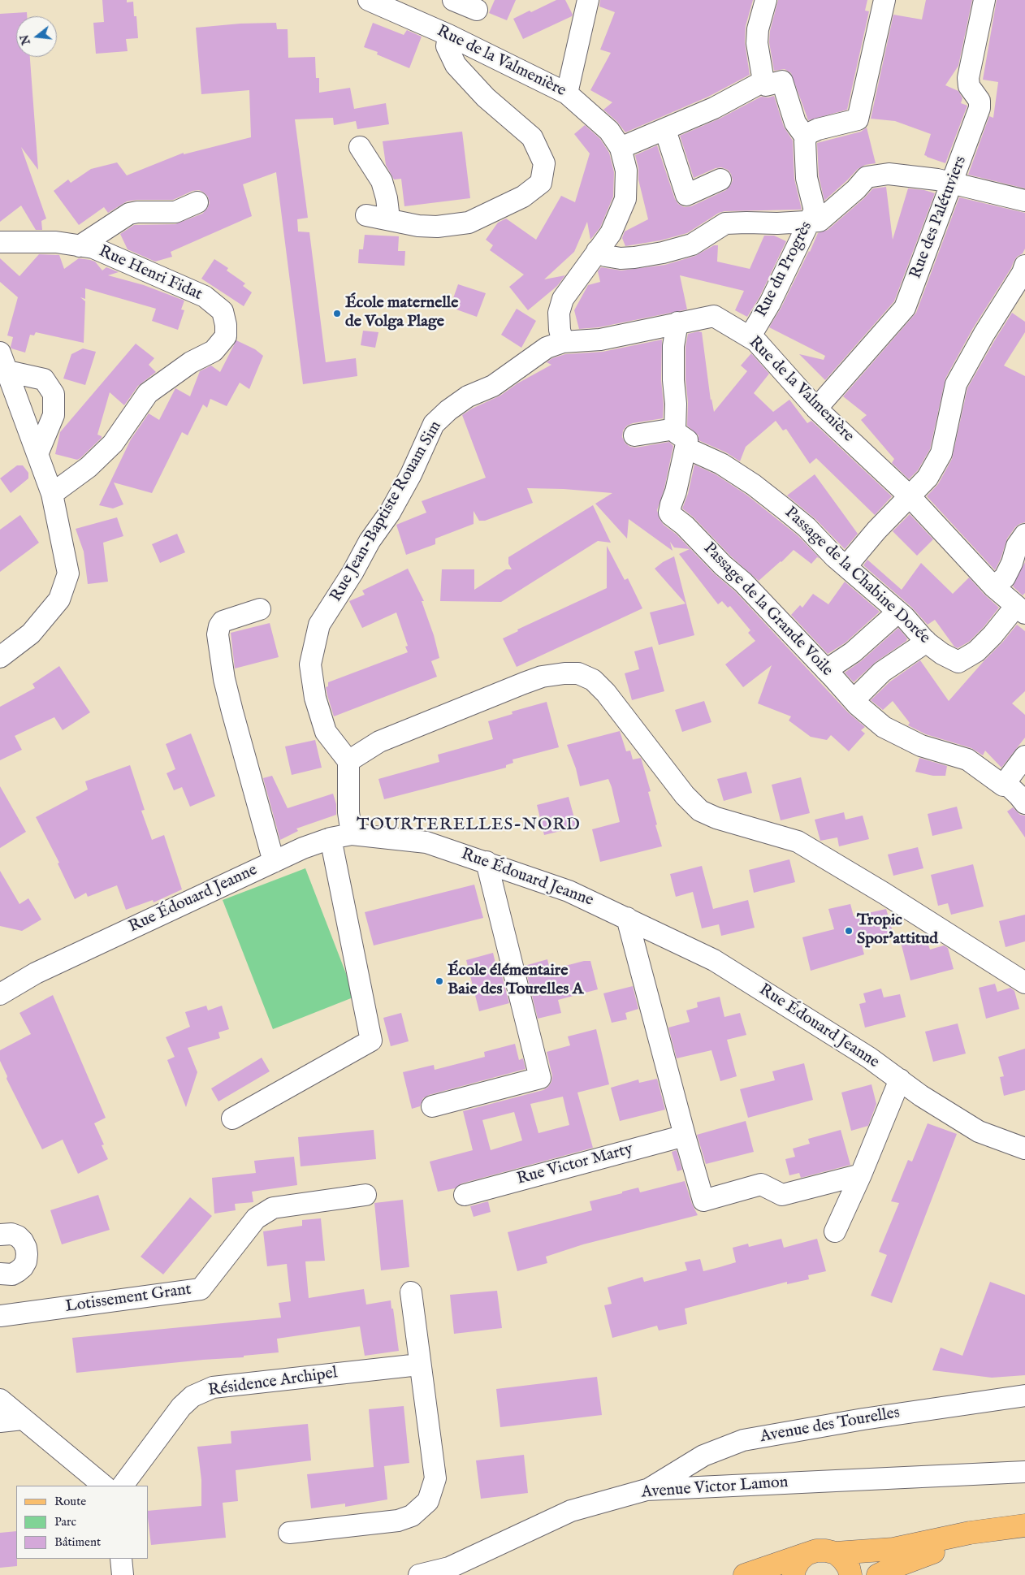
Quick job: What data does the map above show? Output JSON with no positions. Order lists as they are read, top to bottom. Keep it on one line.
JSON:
{"streets":{"street":["Rue de la Valmenière","Rue des Palétuviers","Rue du Progrès","Rue Henri Fidat","Rue Jean-Baptiste Rouam Sim","Passage de la Chabine Dorée","Passage de la Grande Voile","Rue Édouard Jeanne","Rue Victor Marty","Lotissement Grant","Résidence Archipel","Avenue des Tourelles","Avenue Victor Lamon"]},"crossings":[["Rue de la Valmenière","Rue des Palétuviers"],["Rue de la Valmenière","Rue du Progrès"],["Rue de la Valmenière","Rue Jean-Baptiste Rouam Sim"],["Rue de la Valmenière","Passage de la Chabine Dorée"],["Passage de la Chabine Dorée","Passage de la Grande Voile"],["Avenue des Tourelles","Avenue Victor Lamon"]],"districts":["TOURTERELLES-NORD"],"places":["École maternelle de Volga Plage","Tropic Spor'attitud","École élémentaire Baie des Tourelles A"],"legend":["Route","Parc","Bâtiment"],"north":"left"}
